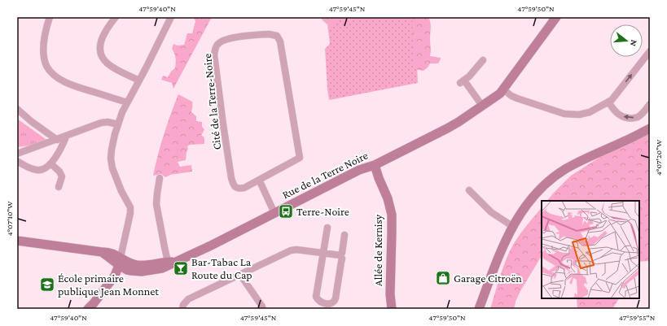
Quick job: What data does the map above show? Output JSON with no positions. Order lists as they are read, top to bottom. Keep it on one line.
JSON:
{"streets":{"street":["Cité de la Terre-Noire","Rue de la Terre Noire","Allée de Kernisy"]},"crossings":[["Rue de la Terre Noire","Allée de Kernisy"]],"places":{"bus stop":["Terre-Noire"],"bar":["Bar-Tabac La Route du Cap"],"shop":["Garage Citroën"],"school or university":["École primaire publique Jean Monnet"]},"north":"right","coordinates":["47°59'40\"N","47°59'45\"N","47°59'50\"N","4°07'20\"W","4°07'10\"W","47°59'55\"N"]}
